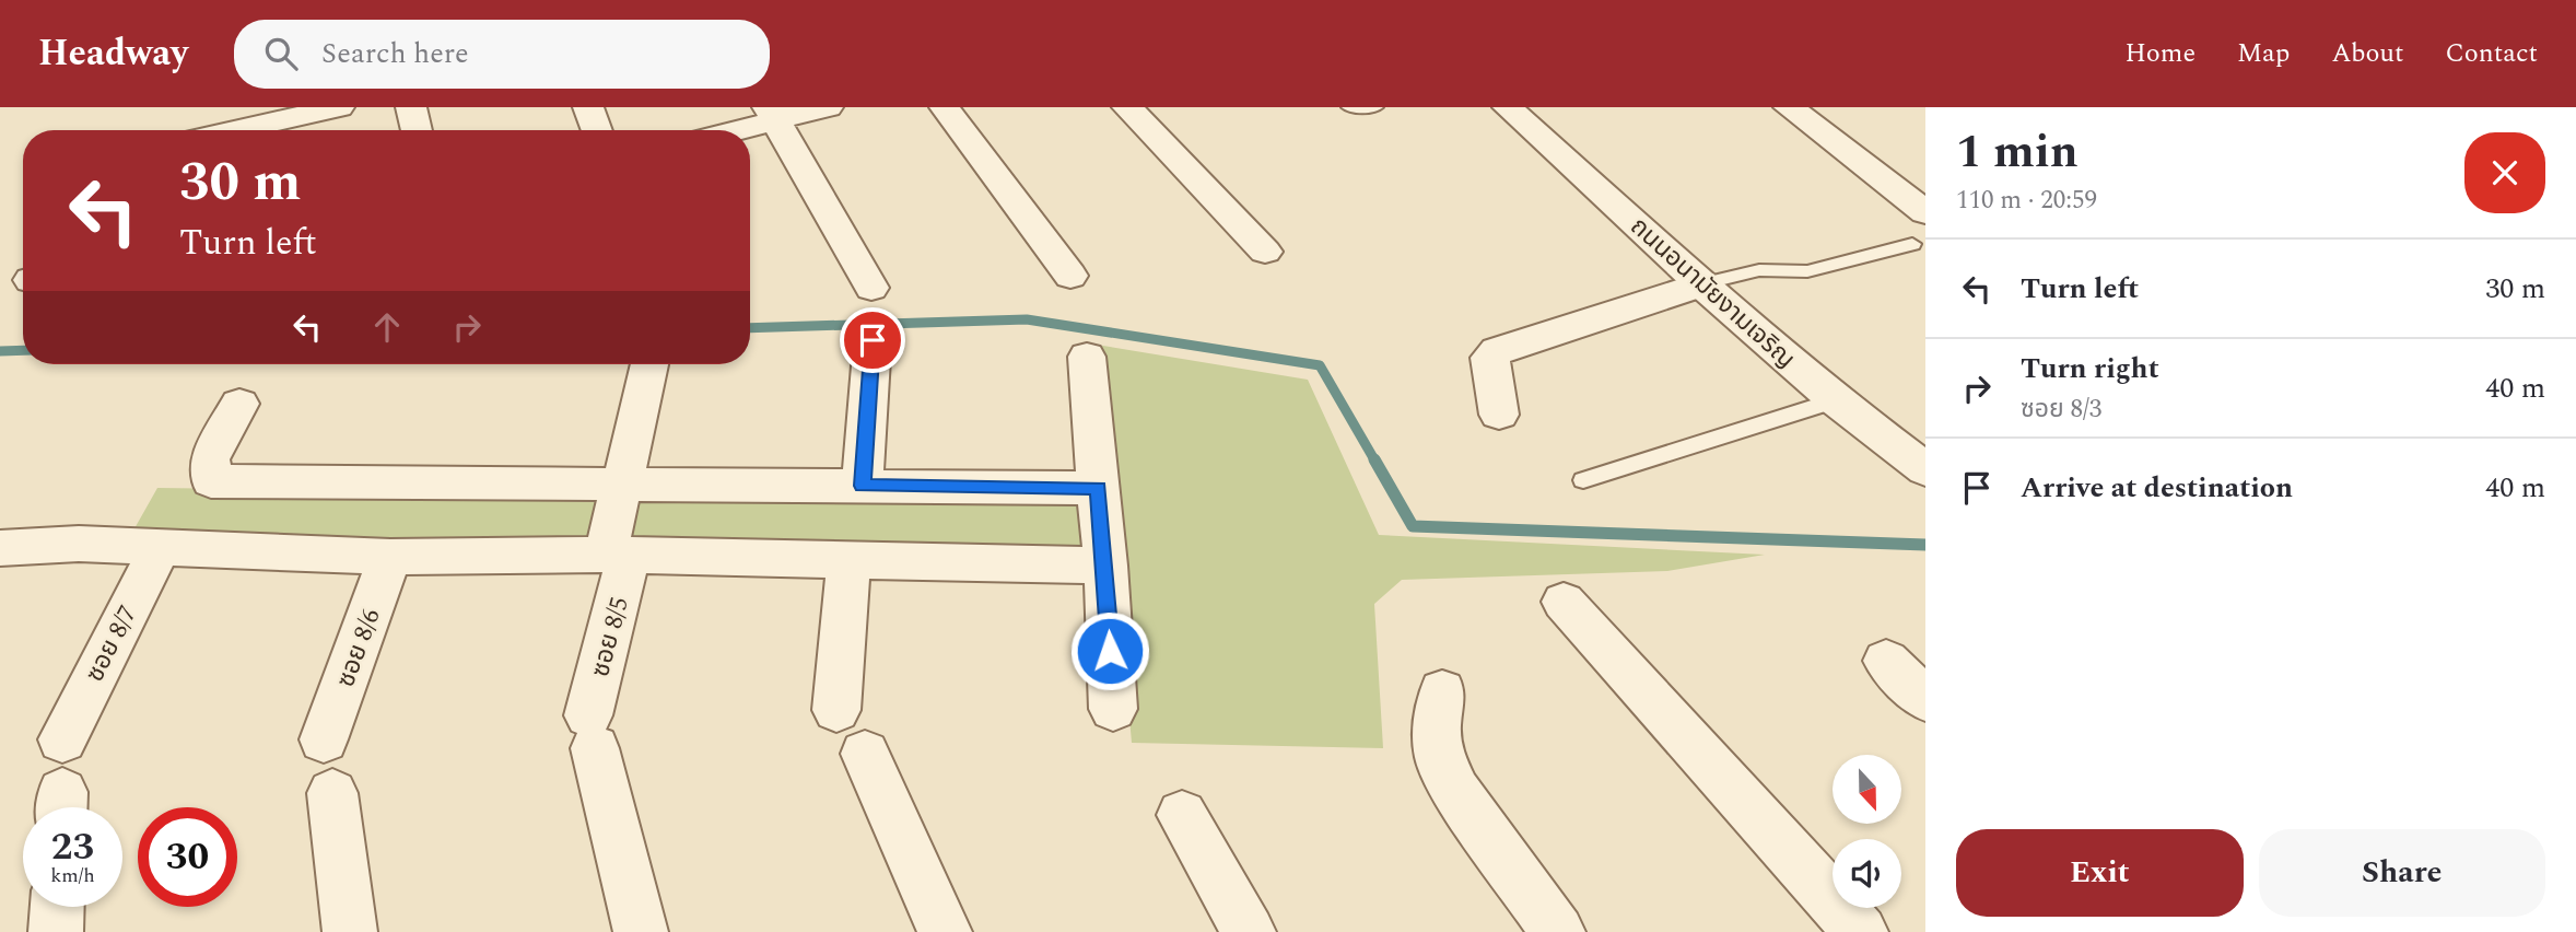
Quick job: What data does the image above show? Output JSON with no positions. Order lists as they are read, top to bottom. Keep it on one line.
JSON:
{"streets":{"street":["ถนนอนามัยงามเจริญ","ซอย 8/5","ซอย 8/7","ซอย 8/6"]},"north":"bottom","page":{"header":"Headway","search":"Search here","nav":["Home","Map","About","Contact"],"heading":["1 min","110 m · 20:59"],"turn":["30 m","Turn left"],"list":[{"name":"Turn left","value":"30 m"},{"name":"Turn right","note":"ซอย 8/3","value":"40 m"},{"name":"Arrive at destination","value":"40 m"}],"speed":"23 km/h","limit":"30","buttons":["Exit","Share"]}}
